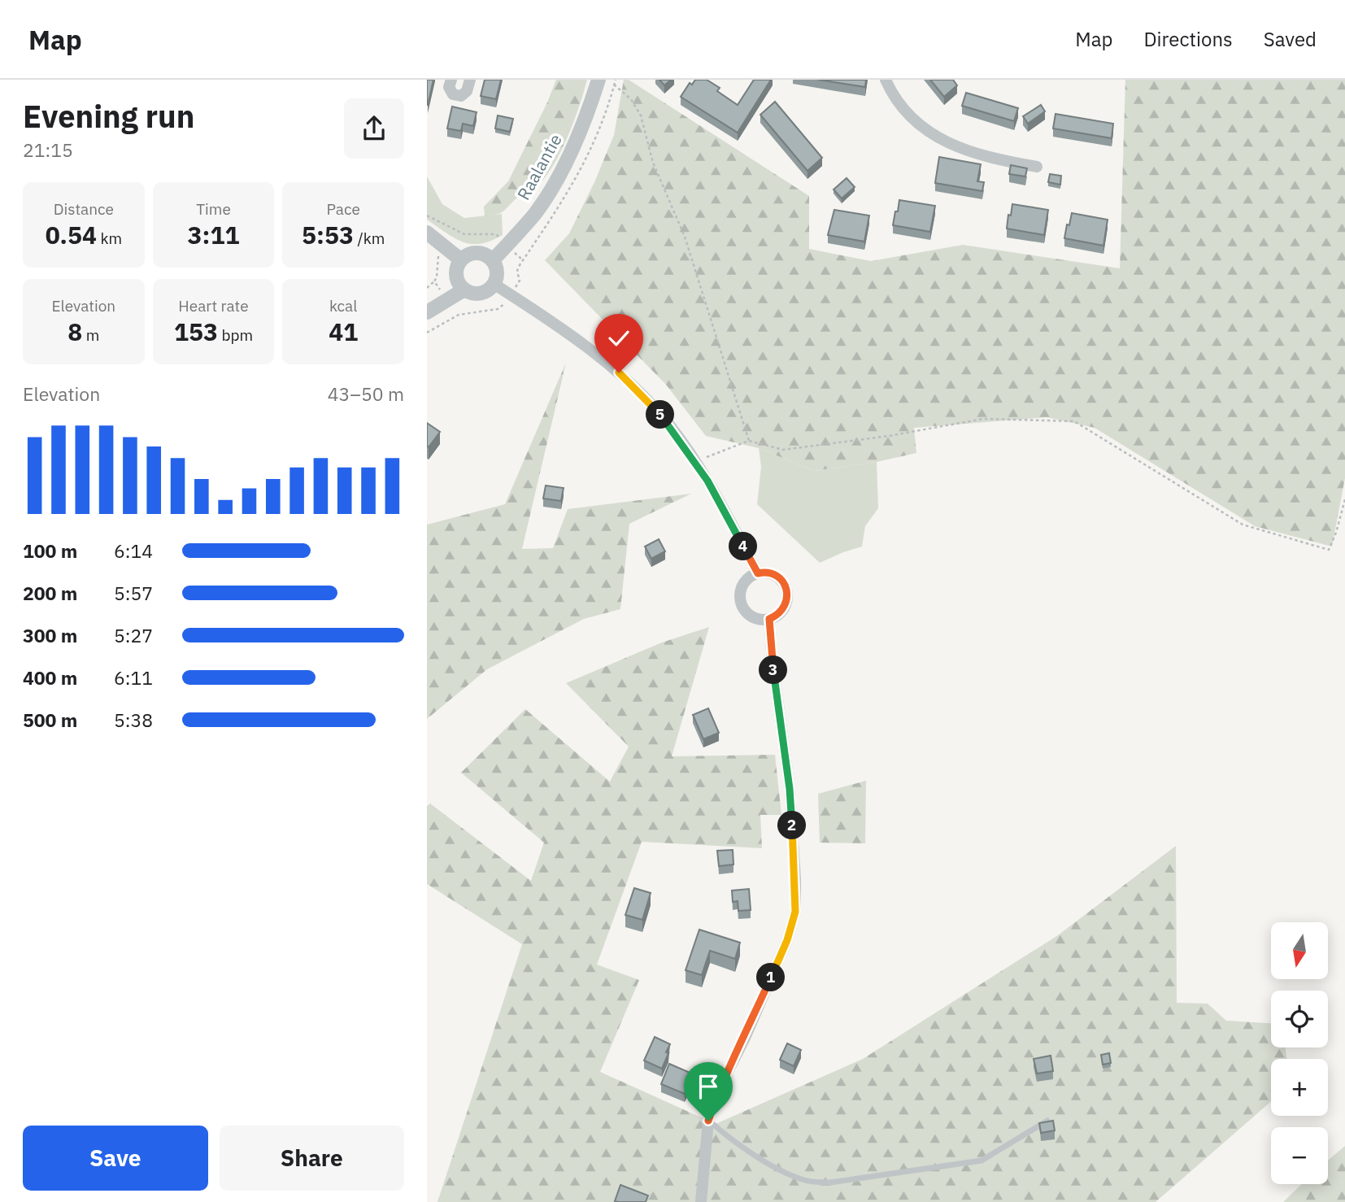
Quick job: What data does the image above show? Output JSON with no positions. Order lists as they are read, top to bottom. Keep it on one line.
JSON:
{"streets":{"street":["Raalantie"]},"north":"bottom","page":{"header":"Map","nav":["Map","Directions","Saved"],"heading":["Evening run","21:15"],"stats":[["Distance","0.54 km"],["Time","3:11"],["Pace","5:53 /km"],["Elevation","8 m"],["Heart rate","153 bpm"],["kcal","41"]],"chart":["Elevation","43–50 m"],"pins":["5","4","3","2","1"],"list":[{"name":"100 m","note":"6:14"},{"name":"200 m","note":"5:57"},{"name":"300 m","note":"5:27"},{"name":"400 m","note":"6:11"},{"name":"500 m","note":"5:38"}],"map_buttons":["+","−"],"buttons":["Save","Share"]}}
